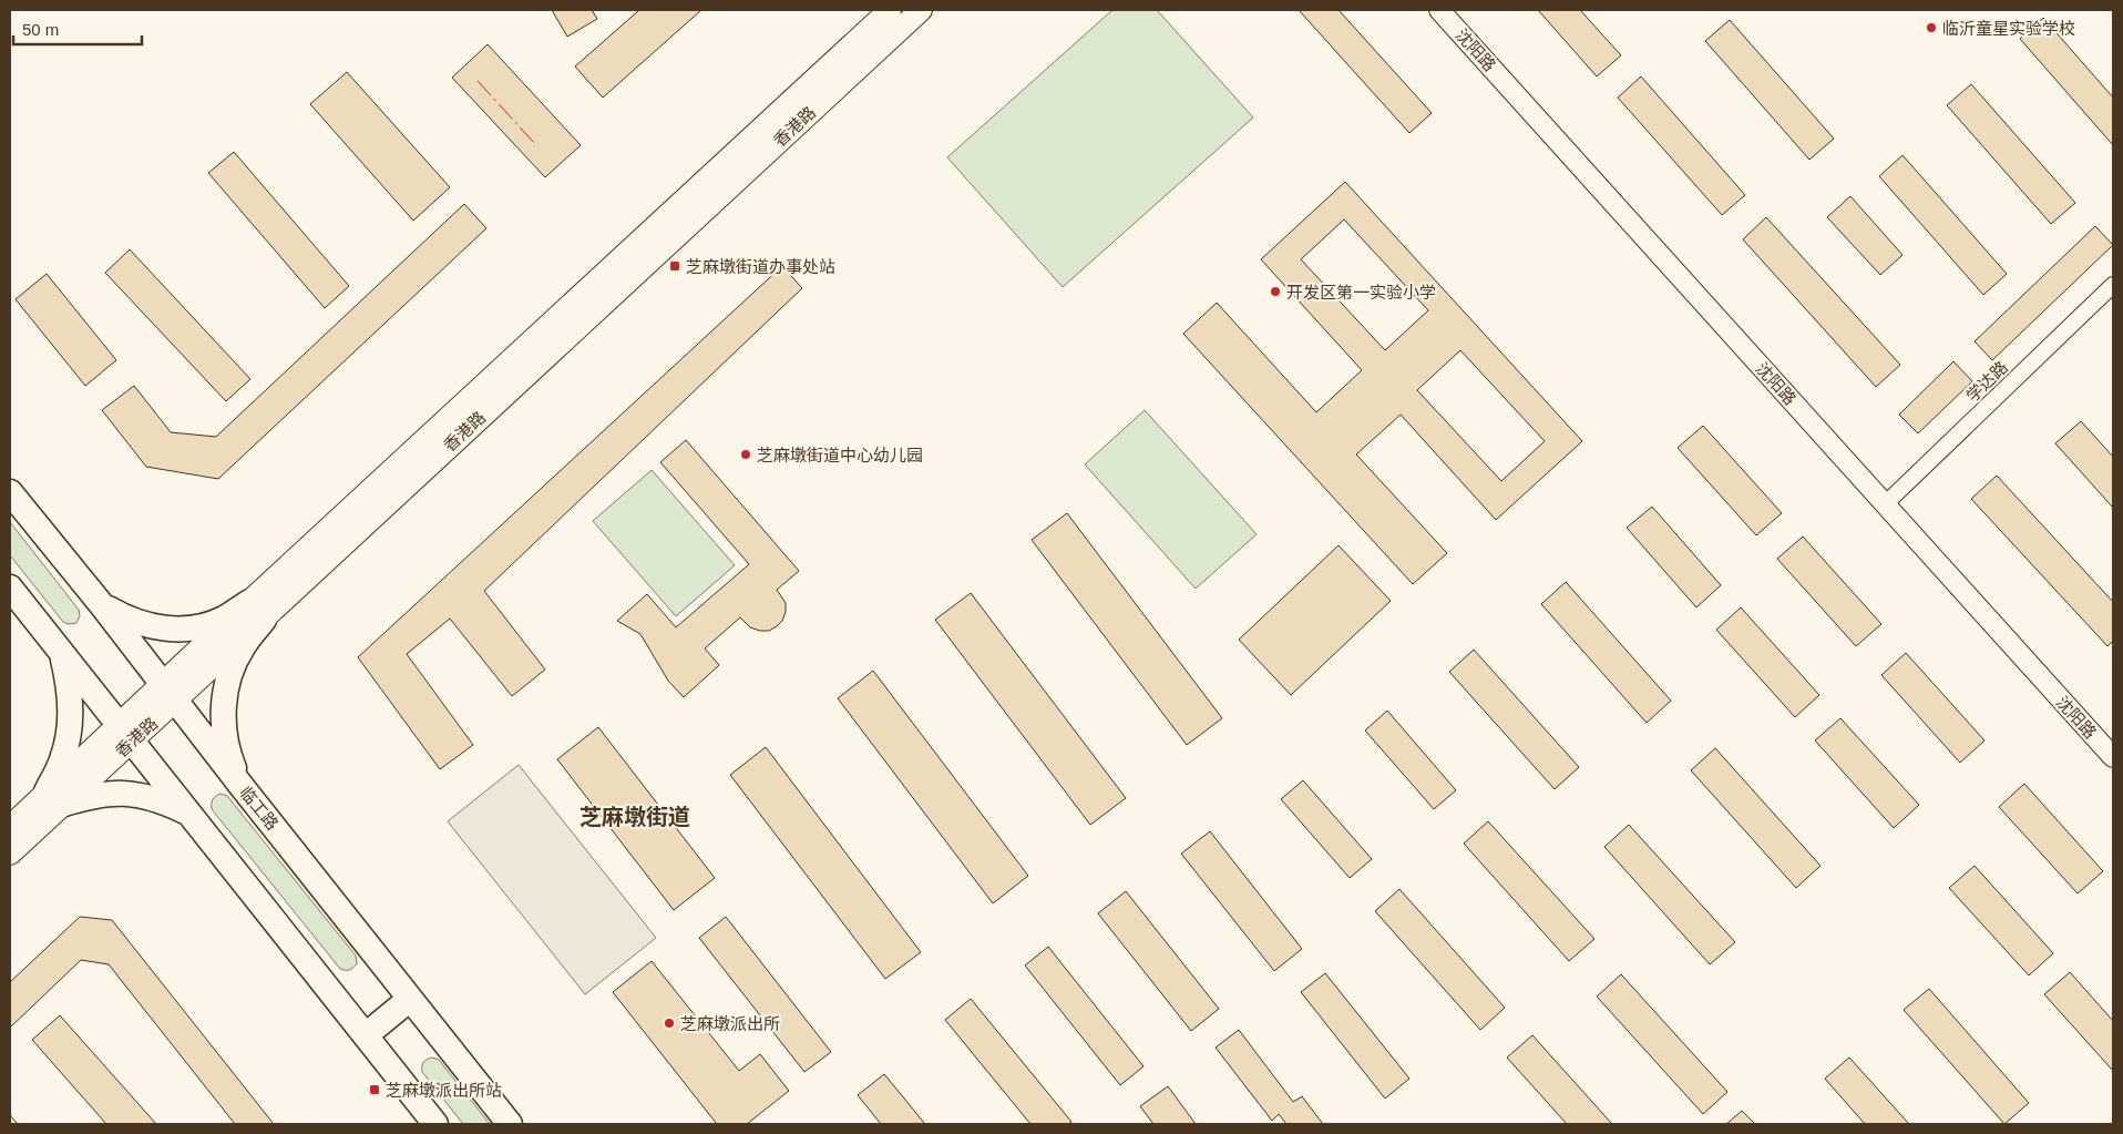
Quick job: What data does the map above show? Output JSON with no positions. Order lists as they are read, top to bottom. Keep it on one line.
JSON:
{"streets":{"main road":["香港路","临工路"],"street":["沈阳路","学达路"]},"crossings":[["沈阳路","学达路"],["香港路","临工路"]],"districts":["芝麻墩街道"],"places":{"other":["临沂童星实验学校","开发区第一实验小学","芝麻墩街道中心幼儿园","芝麻墩派出所"],"transit":["芝麻墩街道办事处站","芝麻墩派出所站"]},"scale_bar":"50 m"}
